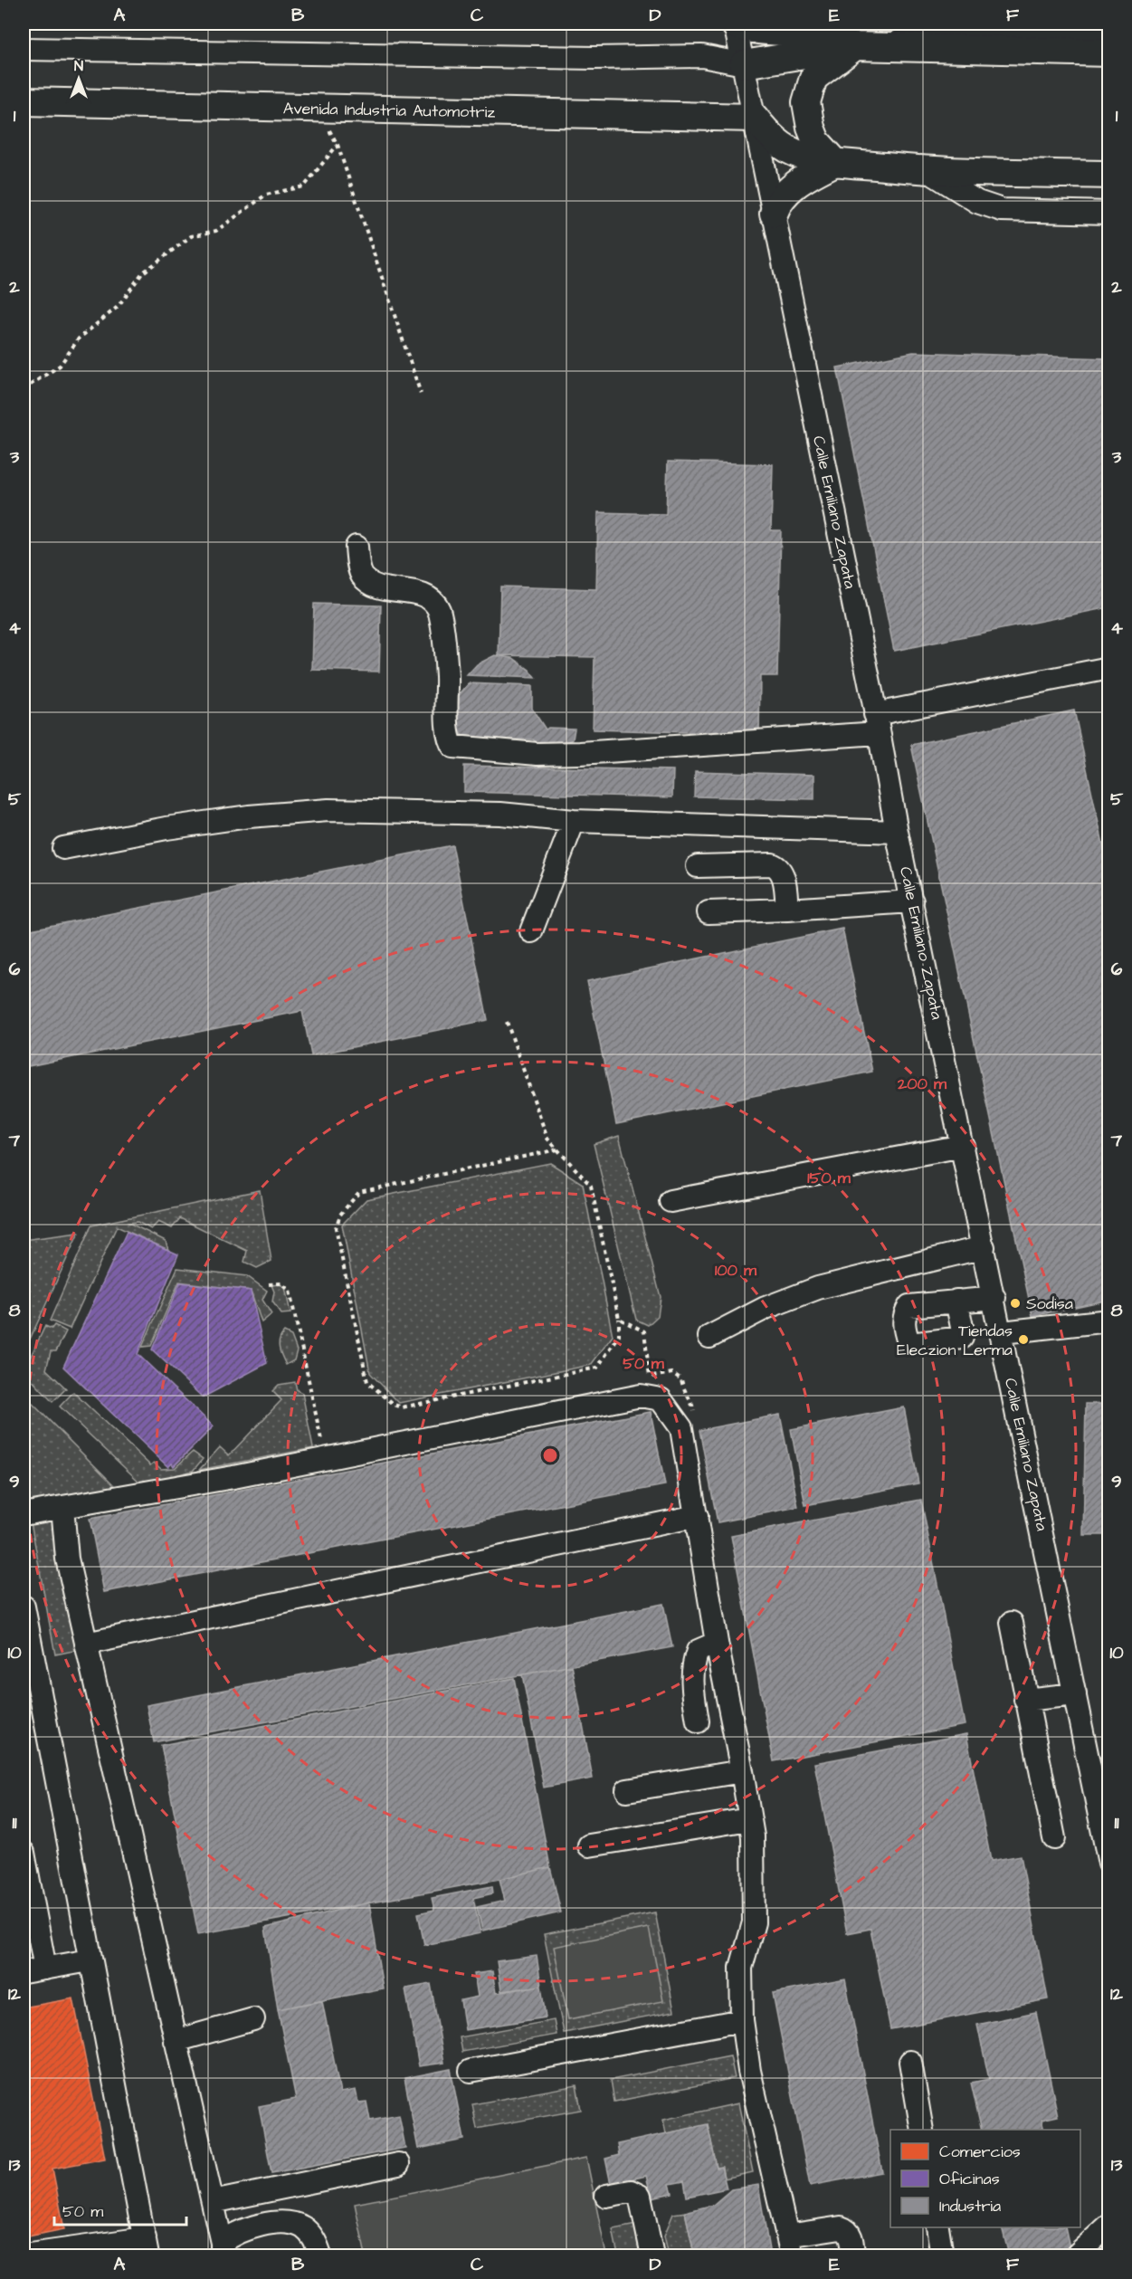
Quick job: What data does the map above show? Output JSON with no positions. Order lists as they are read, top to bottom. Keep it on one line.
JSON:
{"streets":{"main road":["Avenida Industria Automotriz"],"street":["Calle Emiliano Zapata"]},"crossings":[["Avenida Industria Automotriz","Calle Emiliano Zapata"]],"places":["Sodisa","Tiendas Eleczion Lerma"],"legend":["Comercios","Oficinas","Industria"],"scale_bar":"50 m","north":"top","grid":{"columns":["A","B","C","D","E","F"],"rows":["1","2","3","4","5","6","7","8","9","10","11","12","13"]},"rings":["200 m","150 m","100 m","50 m"]}
